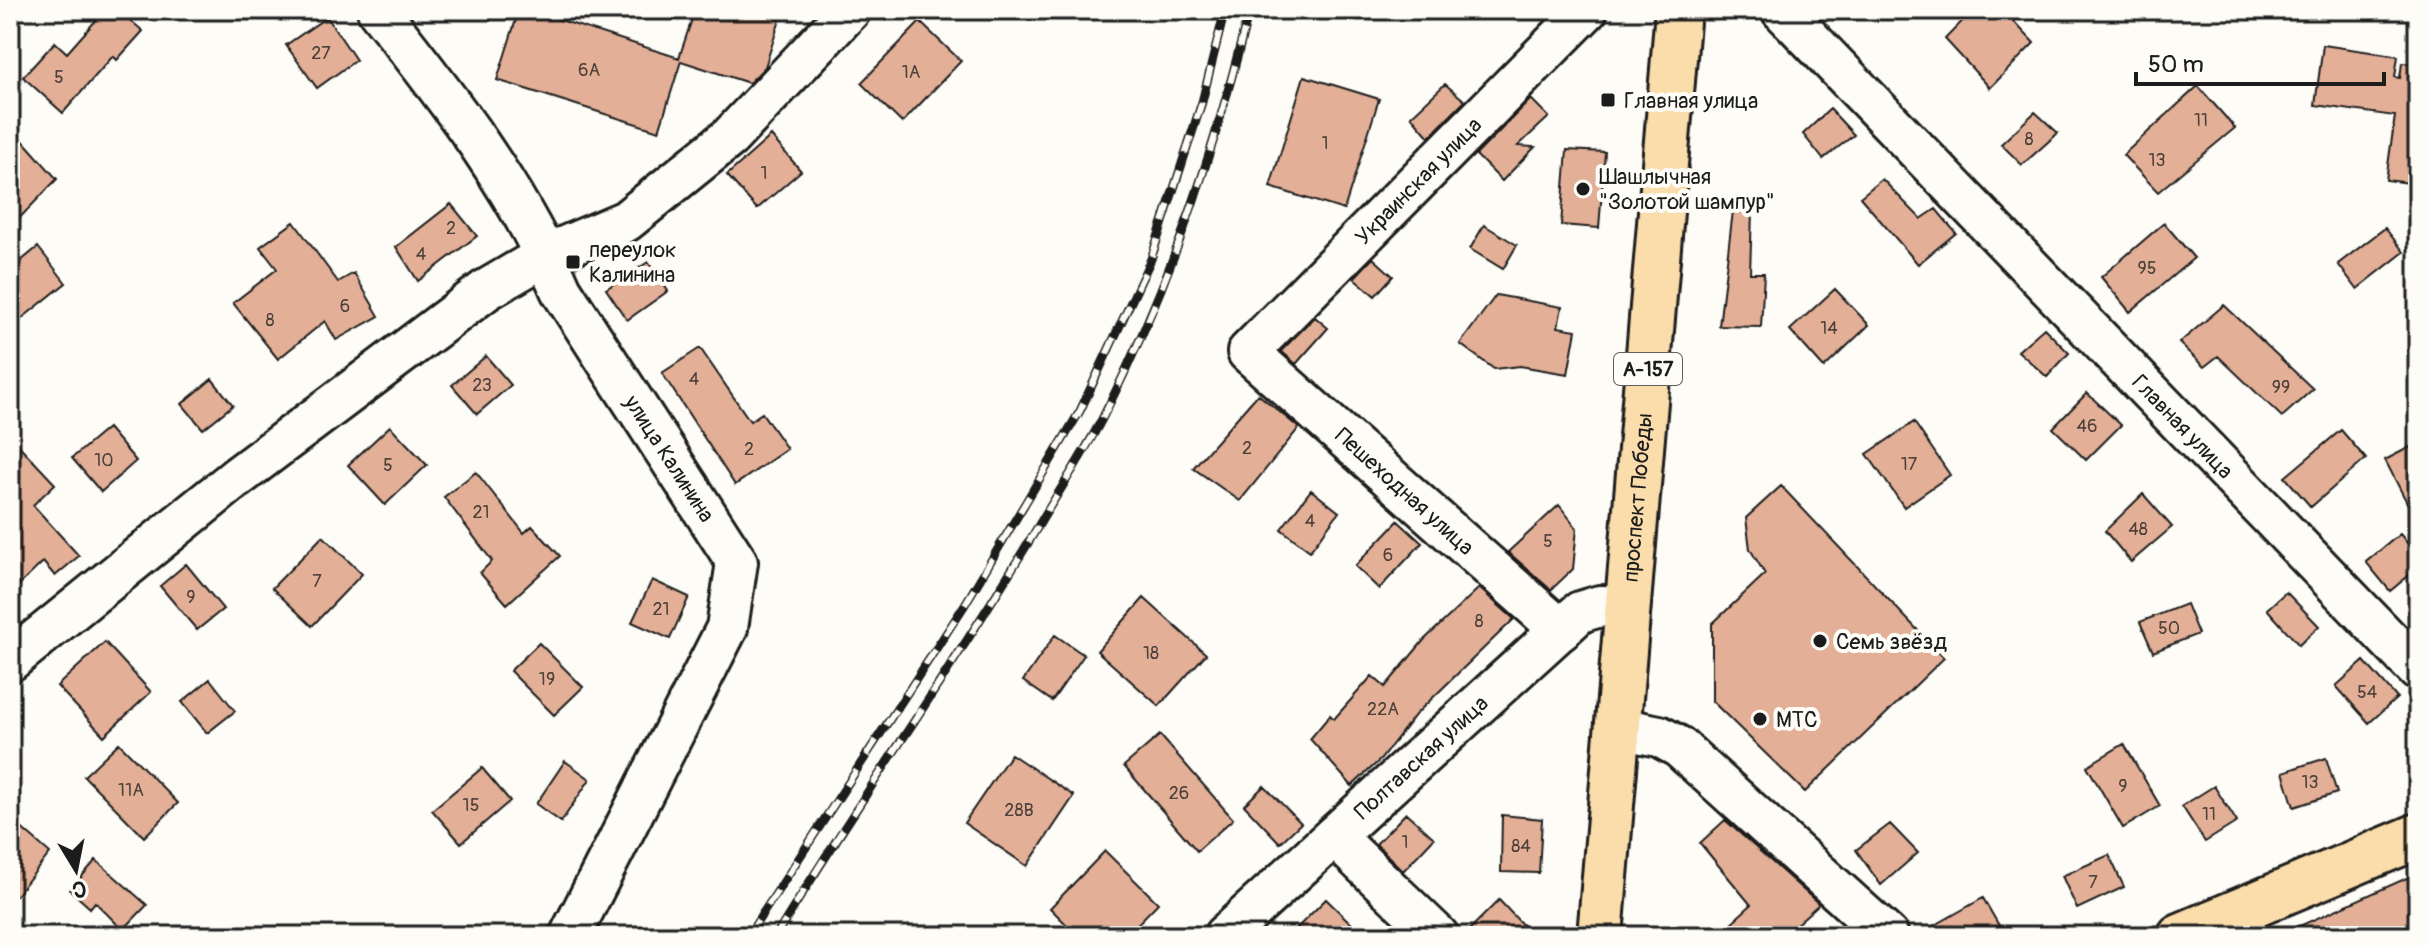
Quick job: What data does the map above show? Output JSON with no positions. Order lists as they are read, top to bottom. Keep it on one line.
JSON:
{"streets":{"main road":["А-157","проспект Победы"],"street":["Украинская улица","Главная улица","улица Калинина","Пешеходная улица","Полтавская улица"]},"crossings":[["Украинская улица","Пешеходная улица"],["Пешеходная улица","Полтавская улица"],["проспект Победы","Полтавская улица"]],"places":{"transit":["Главная улица","переулок Калинина"],"other":["Шашлычная \"Золотой шампур\"","Семь звёзд","МТС"]},"house_numbers":["27","6А","1А","5","11","8","1","13","1","2","4","95","6","8","14","4","23","99","46","2","2","10","17","5","21","4","48","5","6","7","9","21","8","50","18","19","54","22А","13","9","11А","26","15","28В","11","1","84","7"],"scale_bar":"50 m","north":"bottom"}
